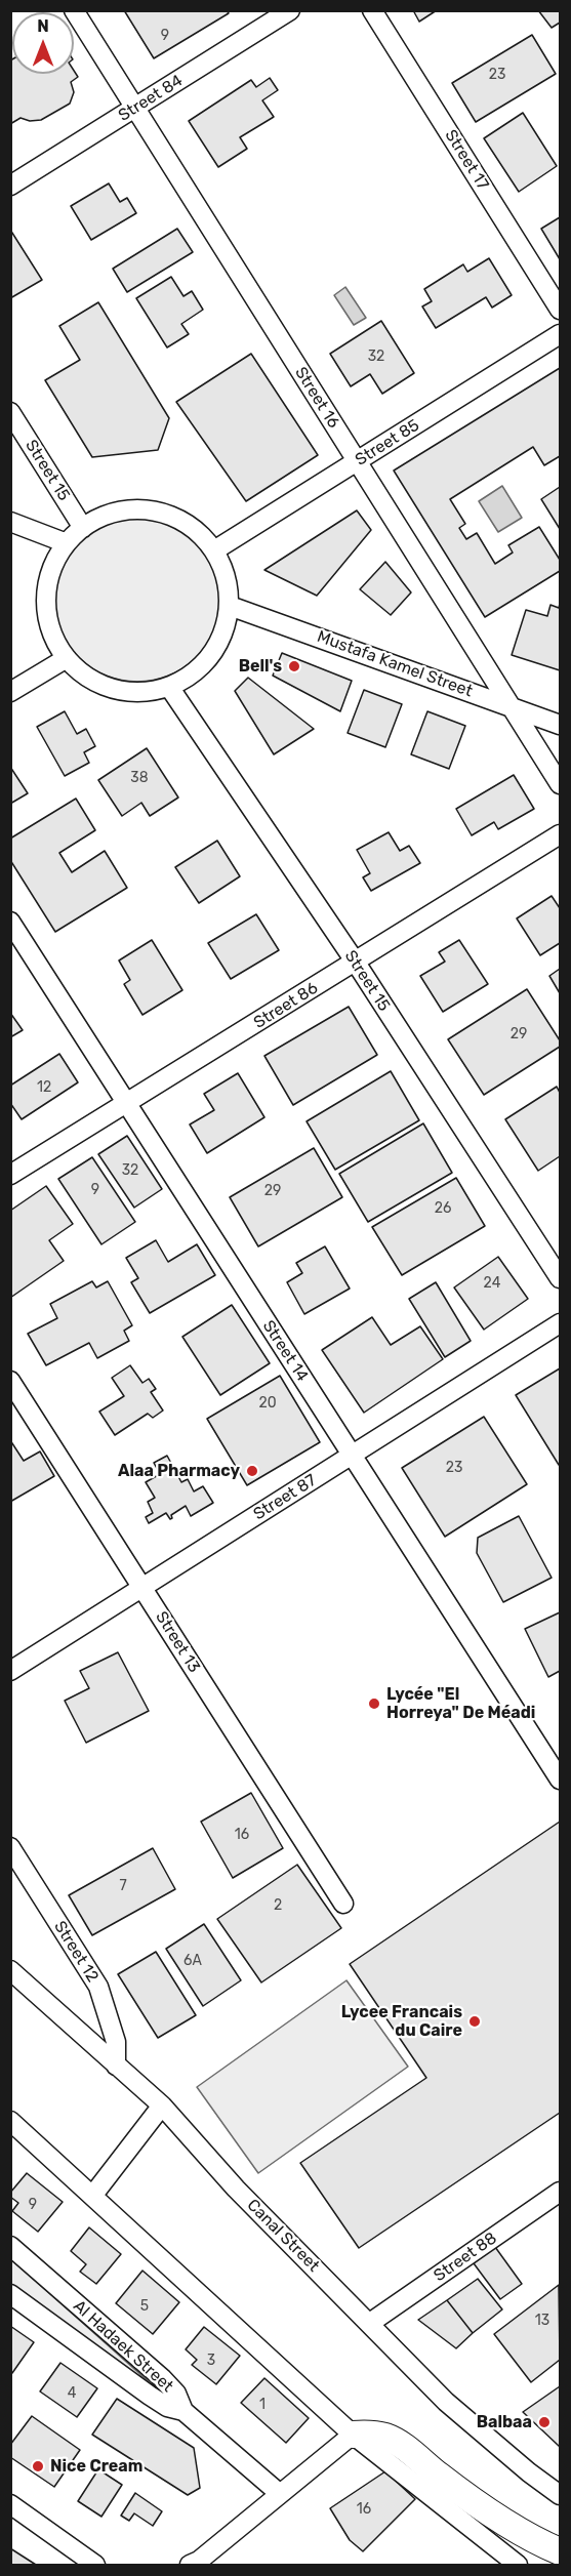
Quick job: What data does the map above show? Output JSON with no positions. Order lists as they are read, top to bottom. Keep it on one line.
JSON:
{"streets":{"street":["Street 84","Street 17","Street 16","Street 85","Street 15","Mustafa Kamel Street","Street 86","Street 14","Street 87","Street 13","Street 12","Canal Street","Street 88","Al Hadaek Street"]},"crossings":[["Street 84","Street 16"],["Street 16","Street 85"],["Street 16","Mustafa Kamel Street"],["Street 85","Street 15"],["Street 85","Mustafa Kamel Street"],["Street 15","Mustafa Kamel Street"],["Street 15","Street 86"],["Street 86","Street 14"],["Street 14","Street 87"],["Street 87","Street 13"],["Street 12","Canal Street"],["Canal Street","Street 88"]],"places":["Bell's","Alaa Pharmacy","Lycée \"El Horreya\" De Méadi","Lycee Francais du Caire","Balbaa","Nice Cream"],"house_numbers":["9","23","32","38","29","12","32","9","29","26","24","20","23","16","7","2","6A","9","5","13","3","4","1","16"],"north":"top"}
